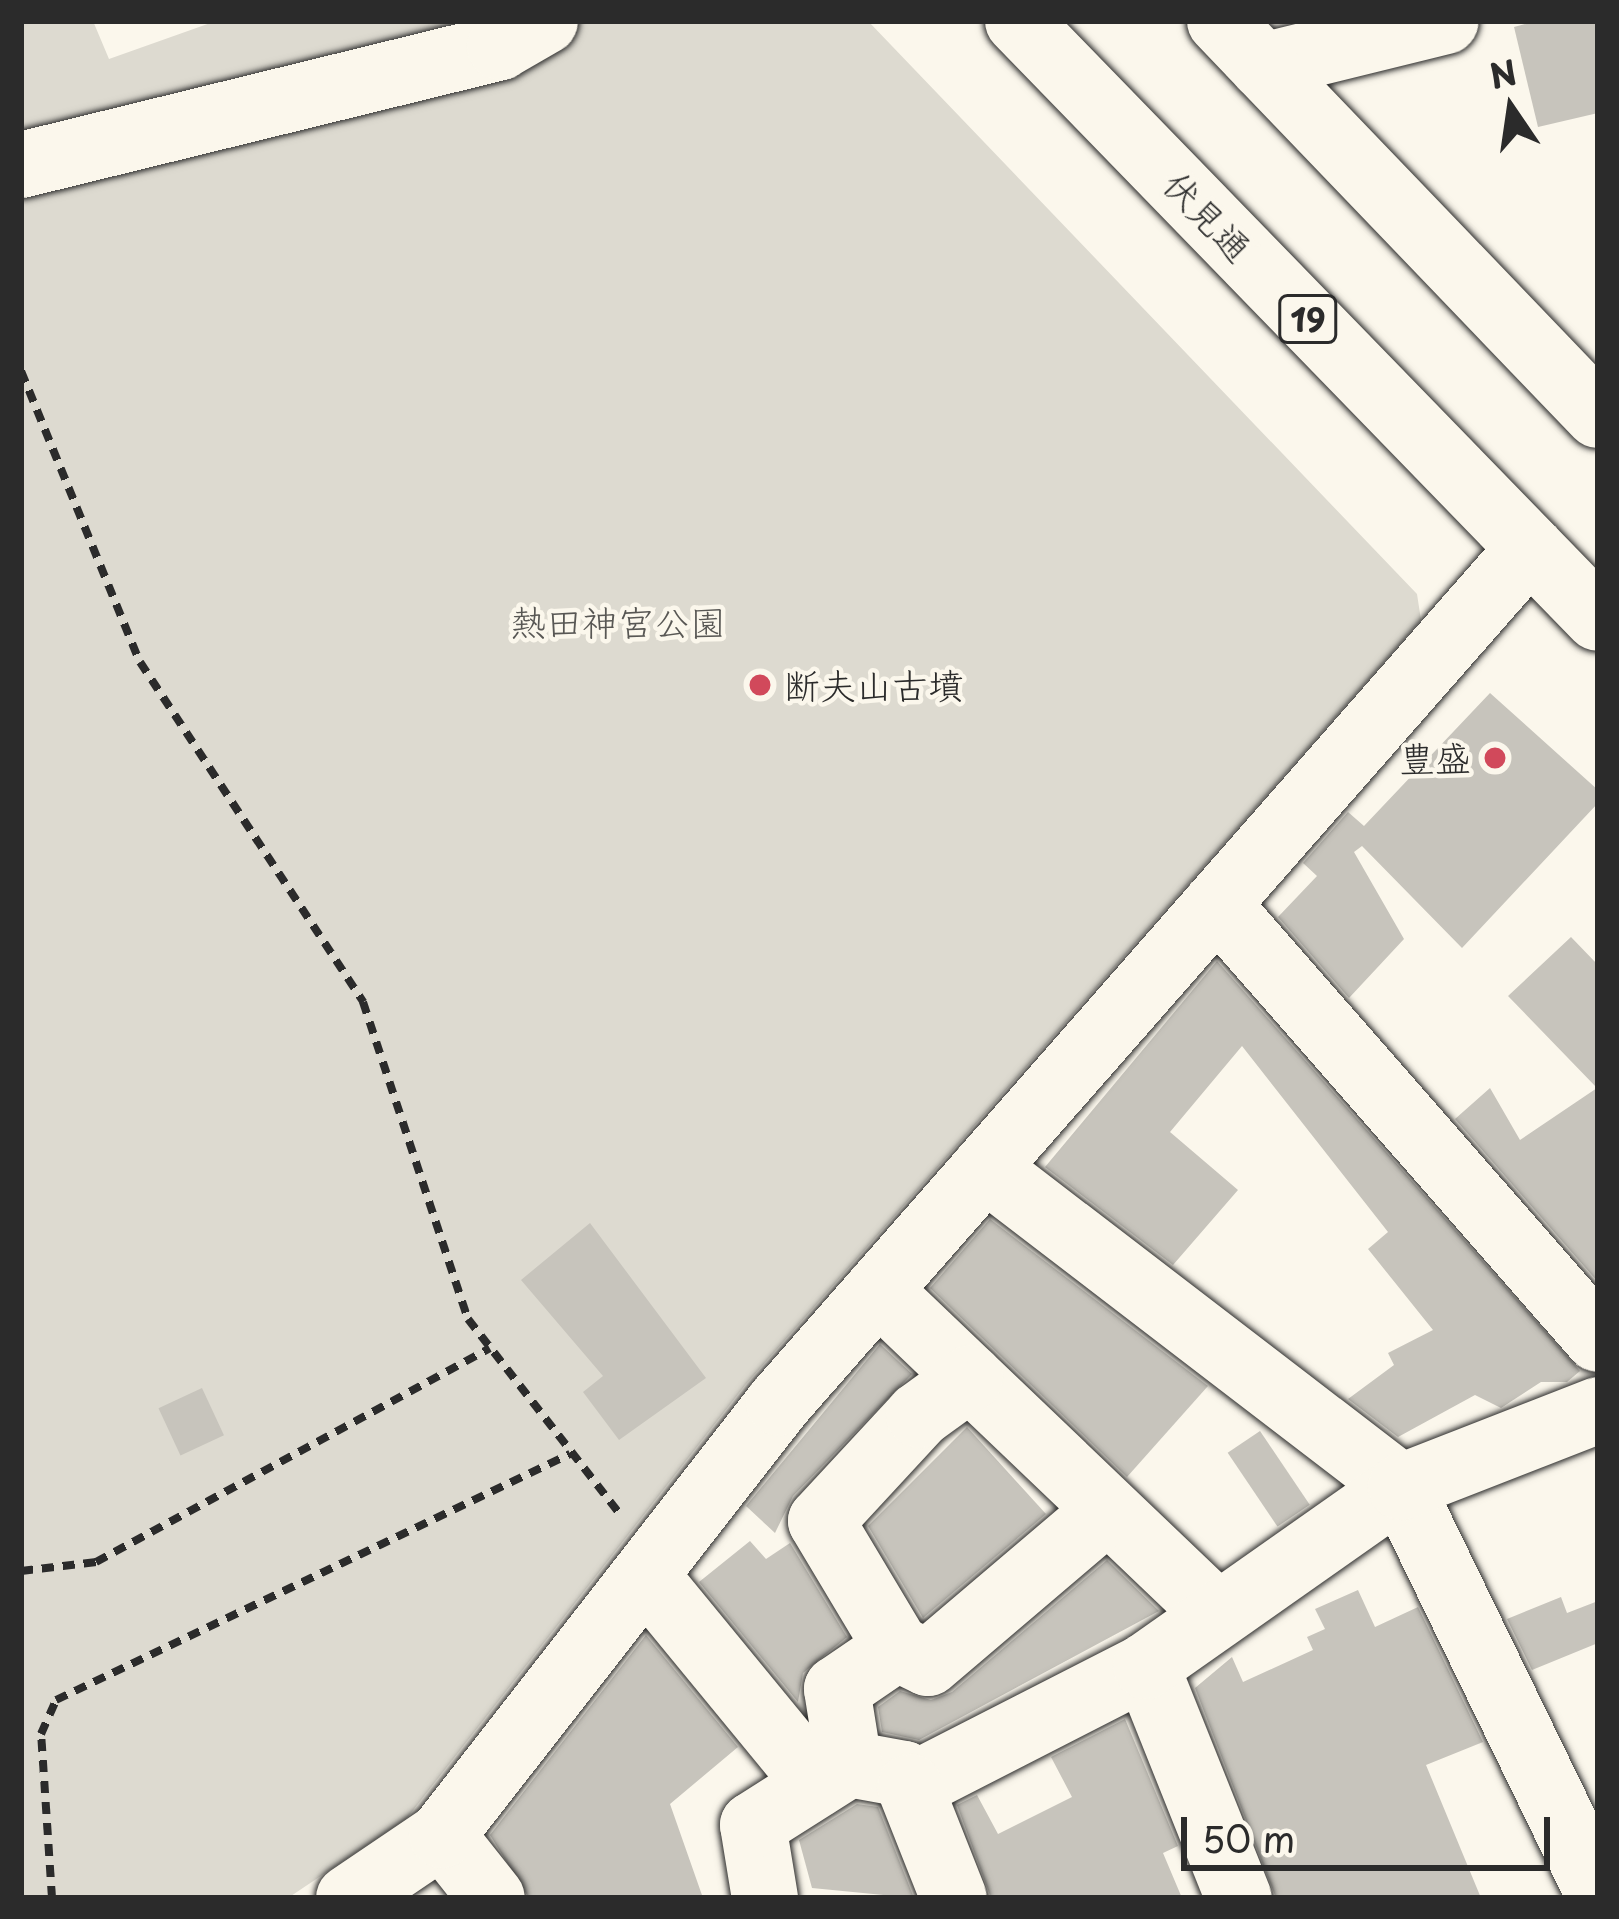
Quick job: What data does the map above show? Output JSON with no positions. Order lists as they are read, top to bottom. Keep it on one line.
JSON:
{"streets":{"main road":["伏見通","19"]},"parks":["熱田神宮公園"],"places":["断夫山古墳","豊盛"],"scale_bar":"50 m","north":"top"}
